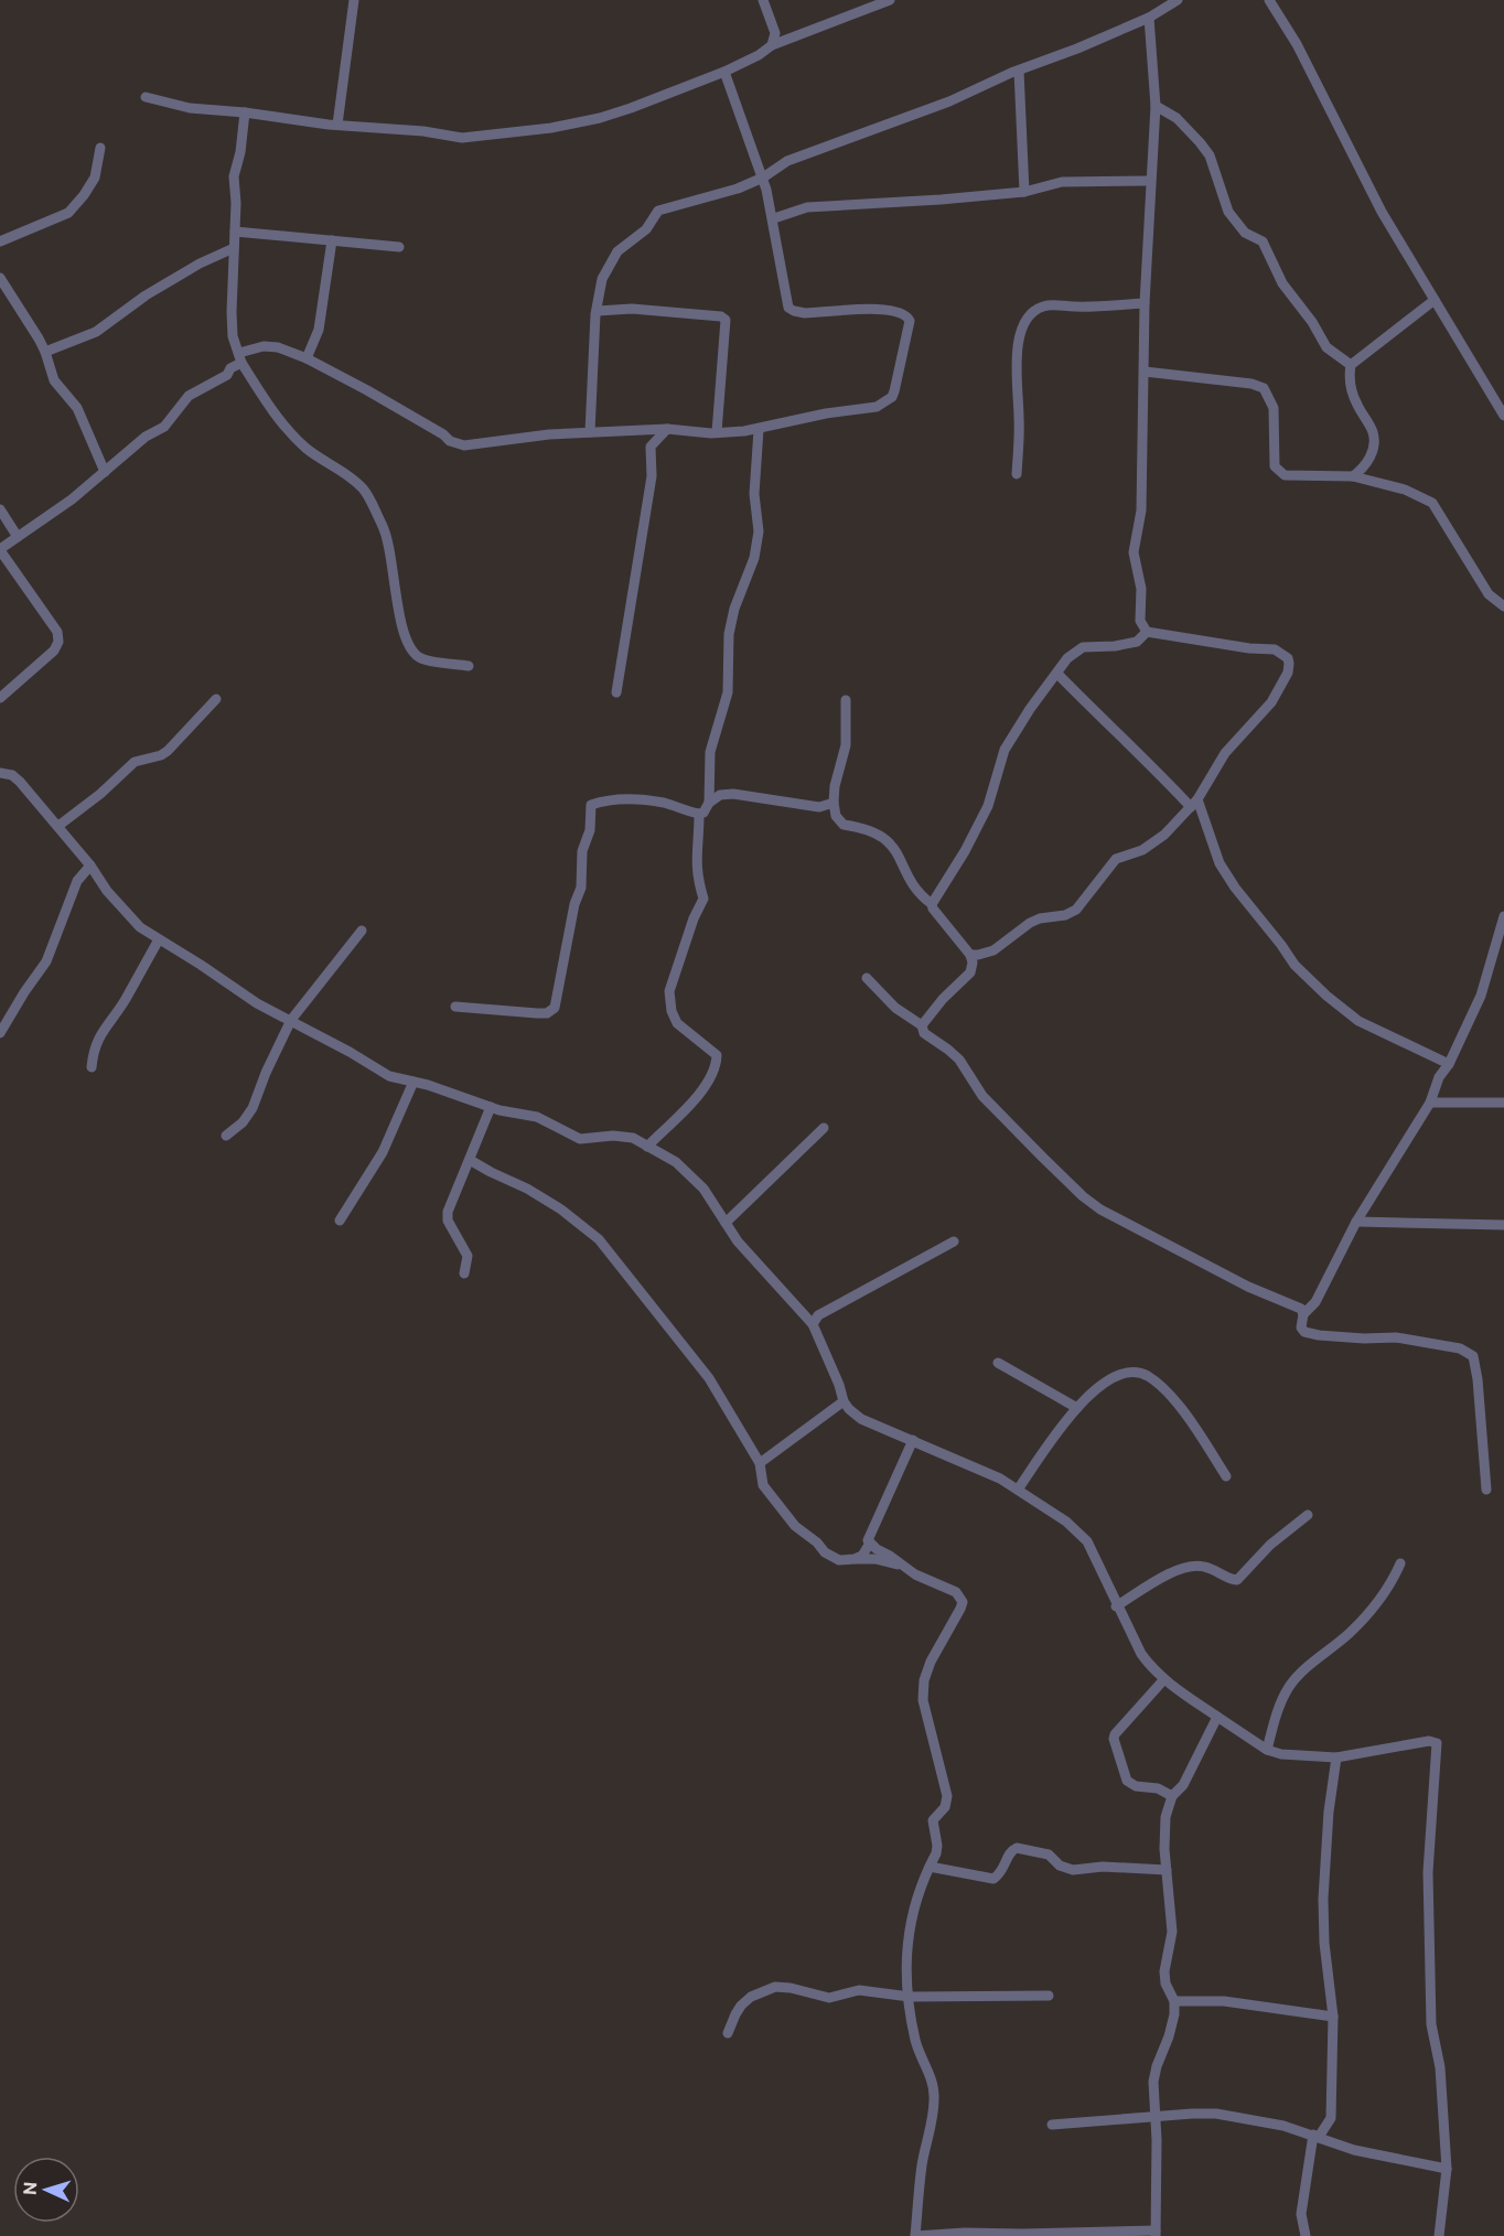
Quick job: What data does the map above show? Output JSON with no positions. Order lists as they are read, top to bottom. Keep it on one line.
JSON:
{"north":"left"}
